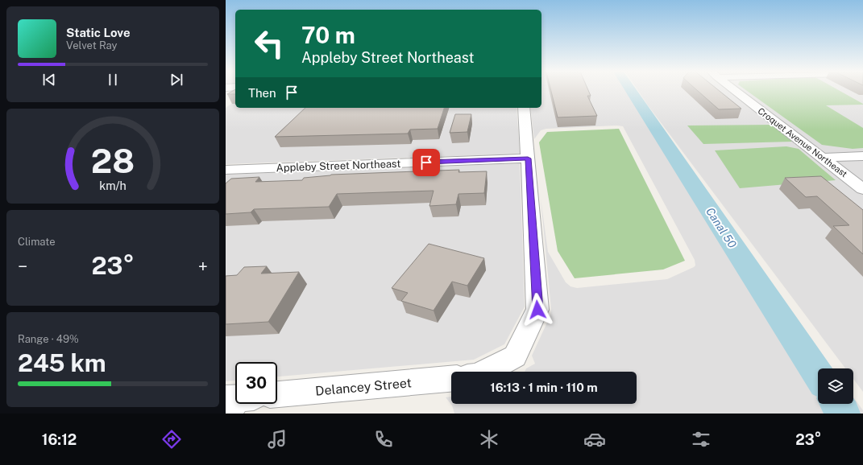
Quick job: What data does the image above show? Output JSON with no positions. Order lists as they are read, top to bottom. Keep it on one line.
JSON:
{"streets":{"street":["Croquet Avenue Northeast","Appleby Street Northeast","Delancey Street"]},"water":["Canal 50"],"page":{"turn":["70 m","Appleby Street Northeast"],"song":["Static Love","Velvet Ray"],"then":"Then","tile":["Climate",["Range · 49%","245 km"]],"heat":["−","23°","+"],"limit":"30","trip":"16:13 · 1 min · 110 m","tabs":["16:12","23°"],"gauge":["28","km/h"]}}
